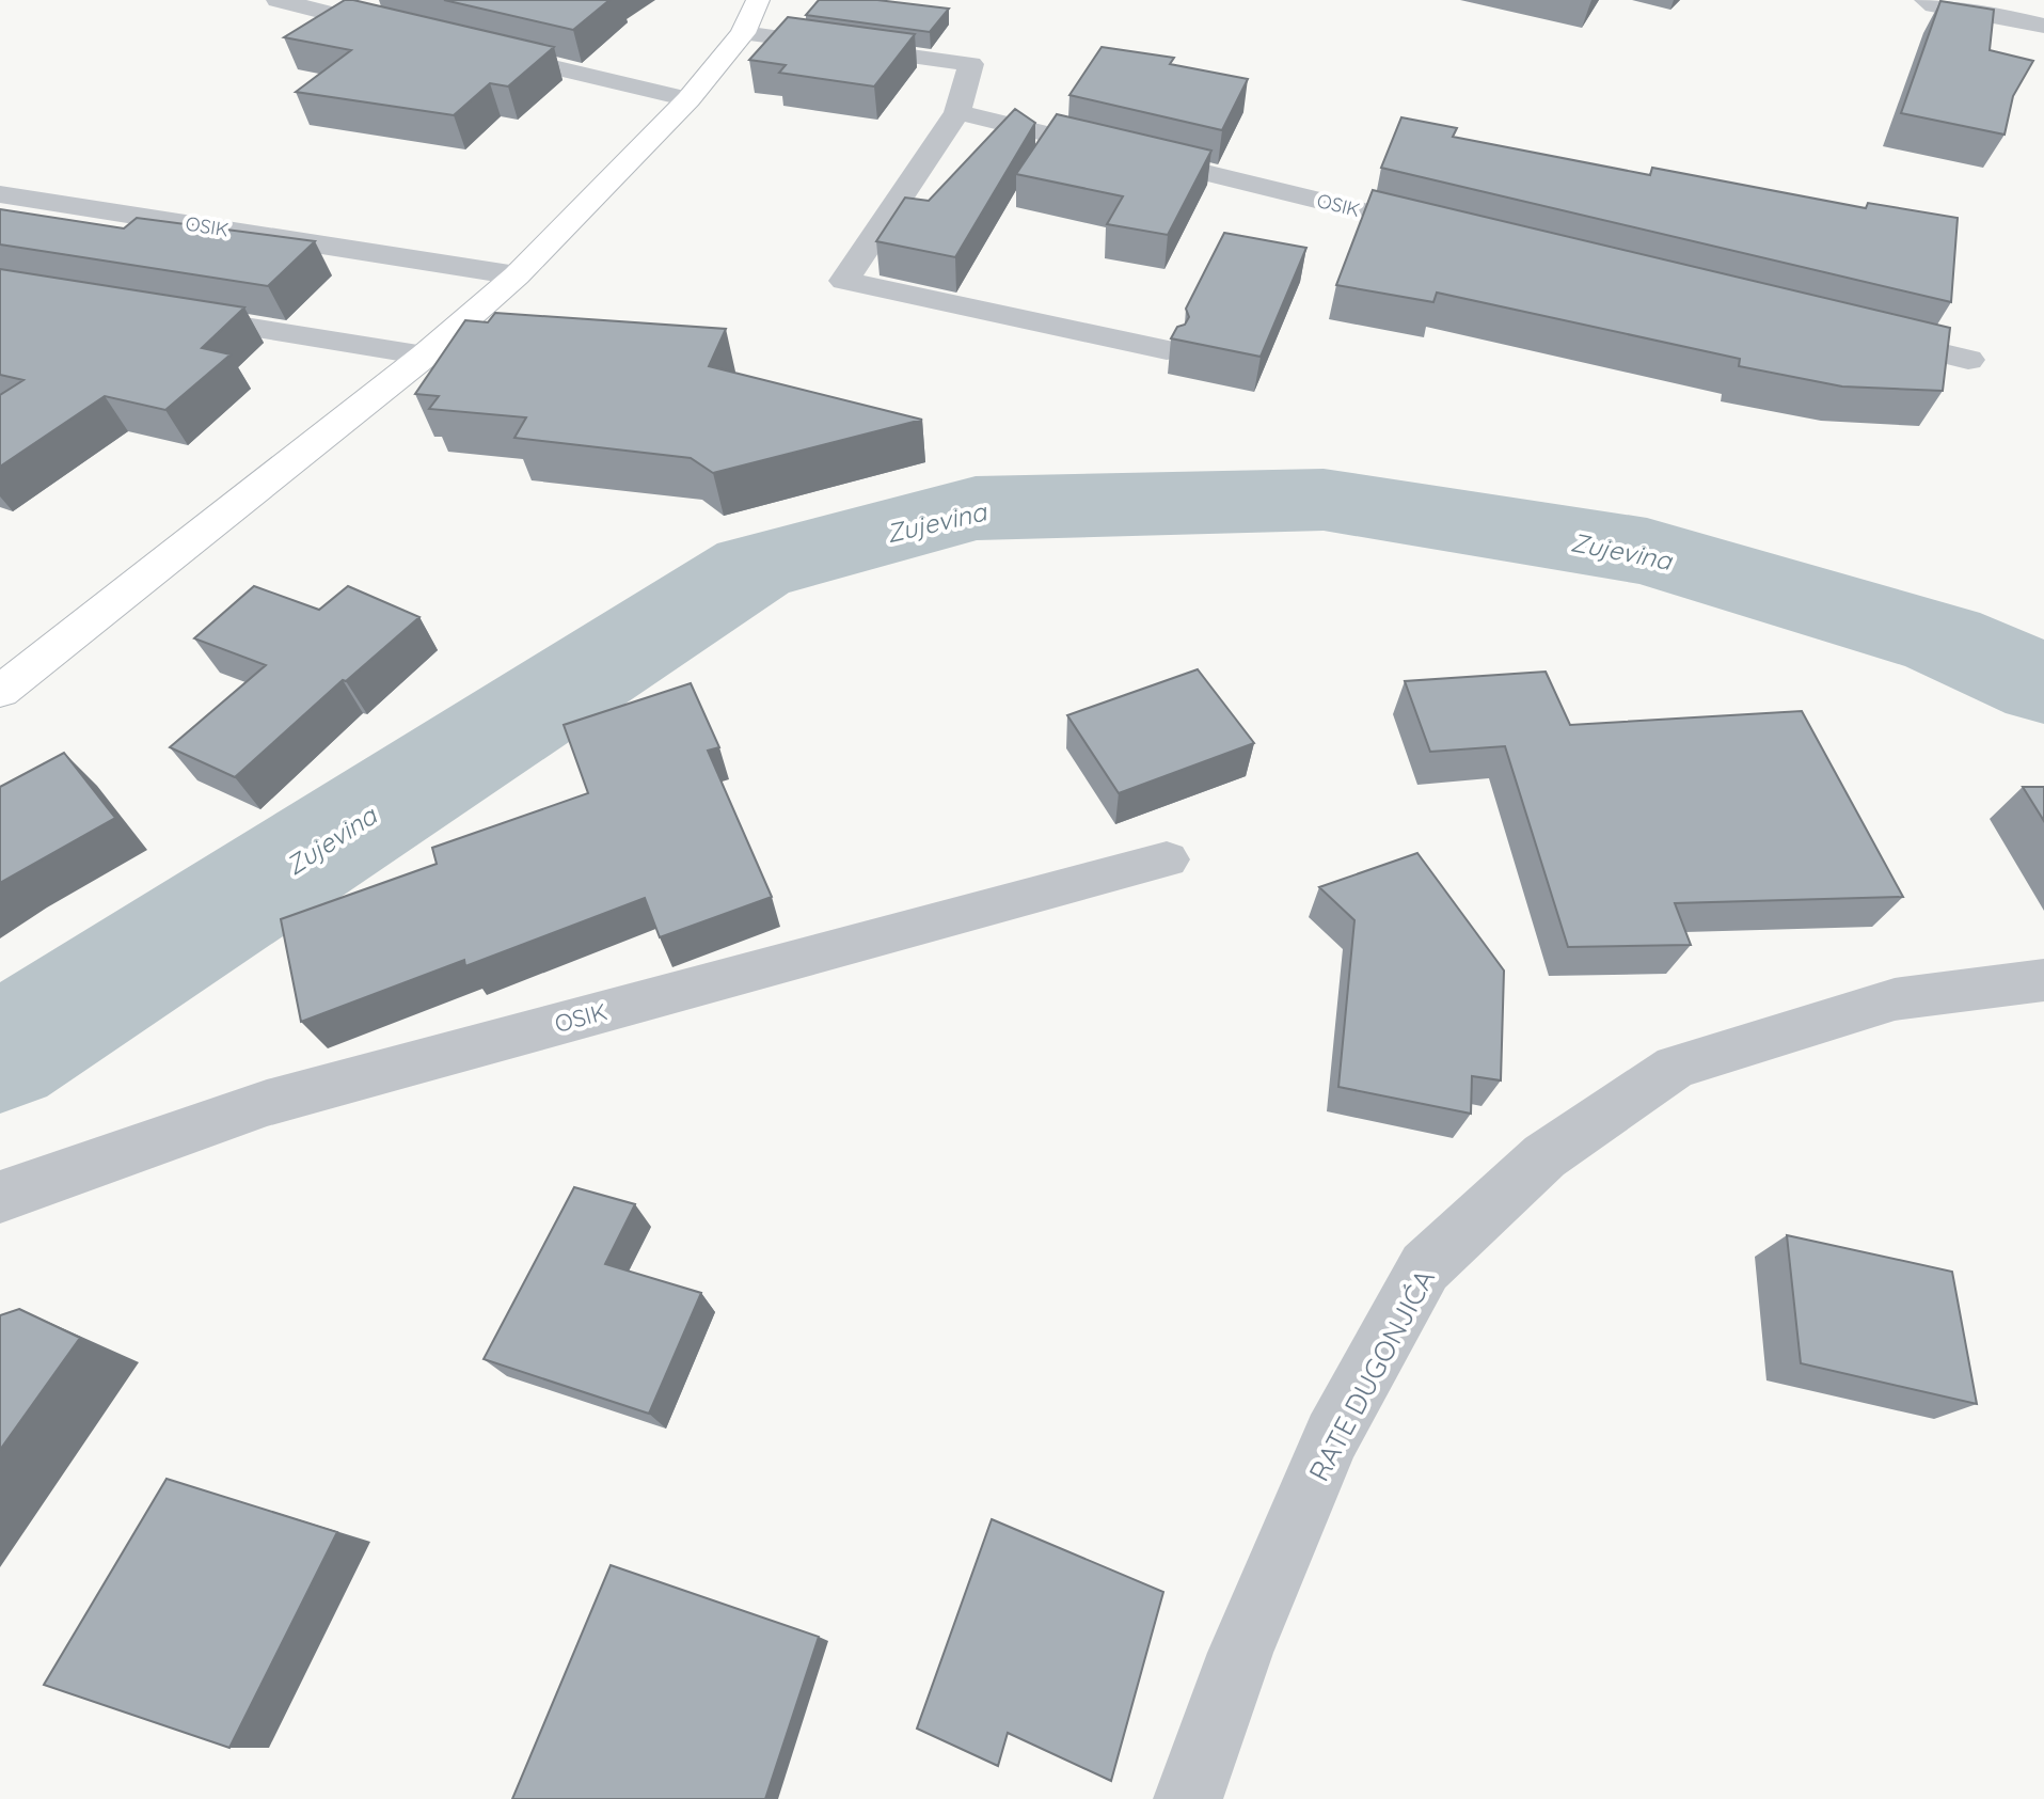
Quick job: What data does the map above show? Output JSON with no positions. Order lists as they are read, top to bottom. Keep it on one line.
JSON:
{"streets":{"street":["OSIK","RATE DUGONJIĆA"]},"water":["Zujevina"]}
